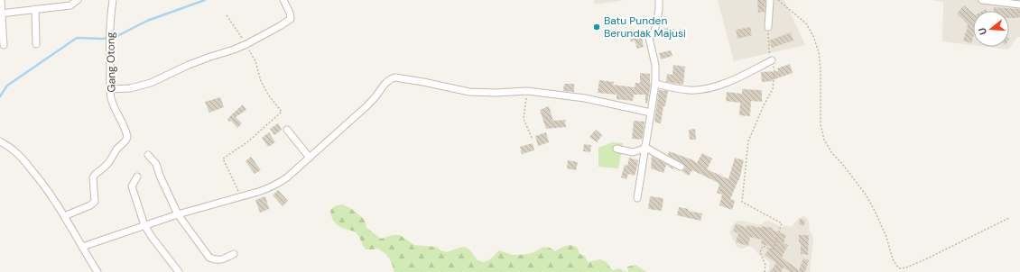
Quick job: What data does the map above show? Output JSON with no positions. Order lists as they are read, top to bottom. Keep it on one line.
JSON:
{"streets":{"street":["Gang Otong"]},"places":["Batu Punden Berundak Majusi"],"north":"left"}
